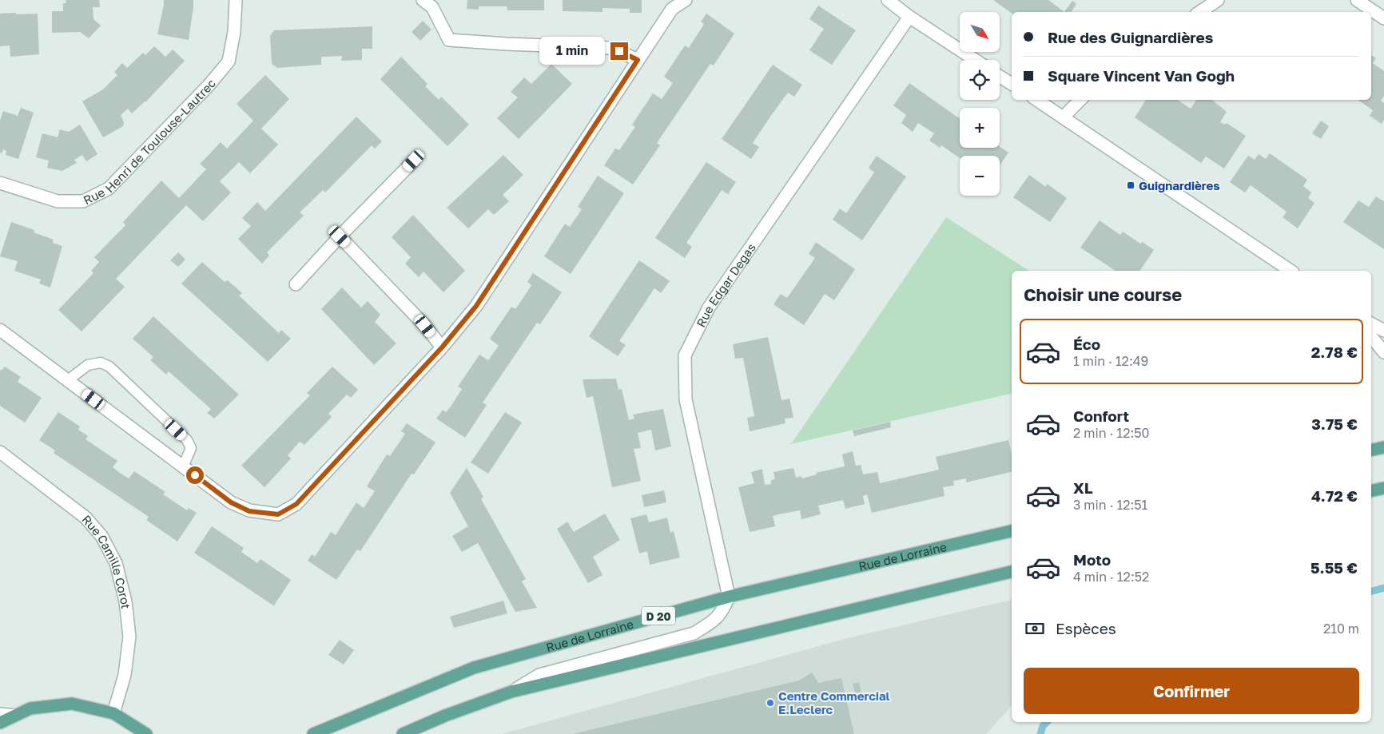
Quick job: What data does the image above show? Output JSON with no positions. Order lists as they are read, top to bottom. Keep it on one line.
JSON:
{"streets":{"main road":["Rue de Lorraine","D 20"],"street":["Rue Henri de Toulouse-Lautrec","Rue Edgar Degas","Rue Camille Corot"]},"crossings":[["Rue Edgar Degas","Rue de Lorraine"]],"places":{"transit":["Guignardières"],"other":["Centre Commercial E.Leclerc"]},"north":"bottom right","page":{"map_buttons":["+","−"],"banner":["Rue des Guignardières","Square Vincent Van Gogh"],"bubble":"1 min","heading":"Choisir une course","list":[{"name":"Éco","note":"1 min · 12:49","value":"2.78 €"},{"name":"Confort","note":"2 min · 12:50","value":"3.75 €"},{"name":"XL","note":"3 min · 12:51","value":"4.72 €"},{"name":"Moto","note":"4 min · 12:52","value":"5.55 €"}],"pay":["Espèces","210 m"],"buttons":"Confirmer"}}
